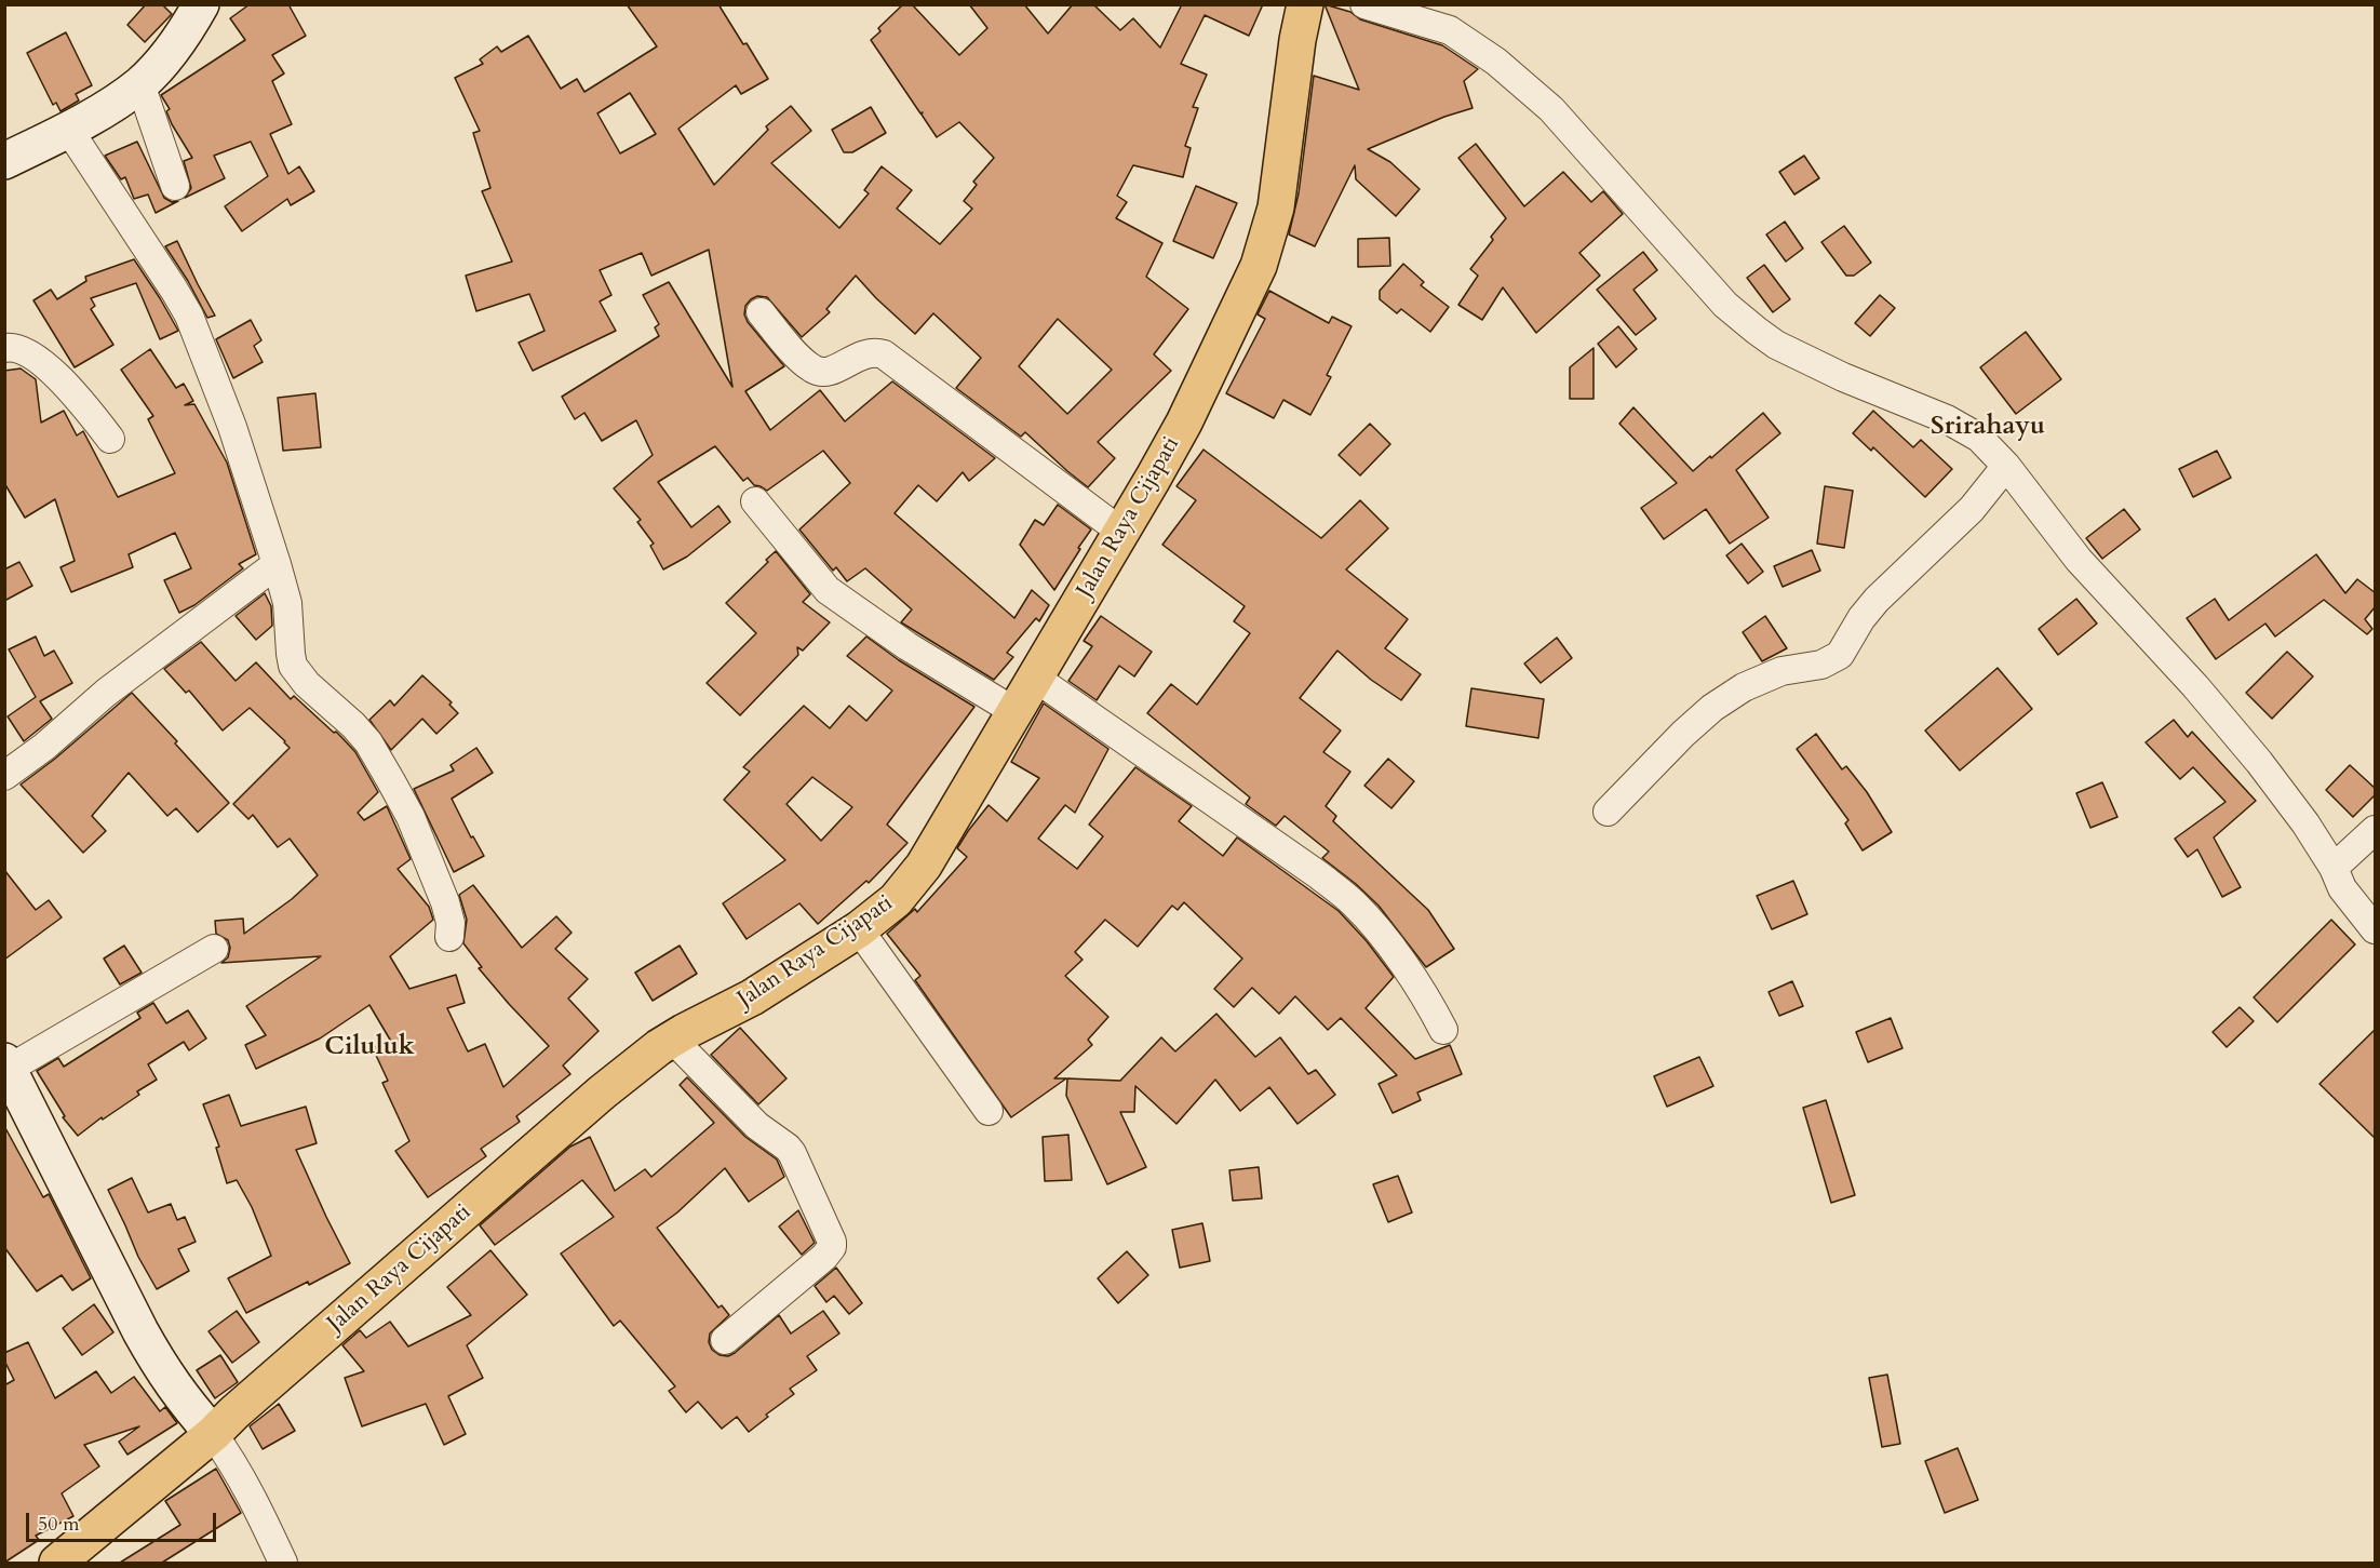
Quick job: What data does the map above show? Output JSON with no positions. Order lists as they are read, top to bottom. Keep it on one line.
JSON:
{"streets":{"main road":["Jalan Raya Cijapati"]},"districts":["Srirahayu","Ciluluk"],"scale_bar":"50 m"}
